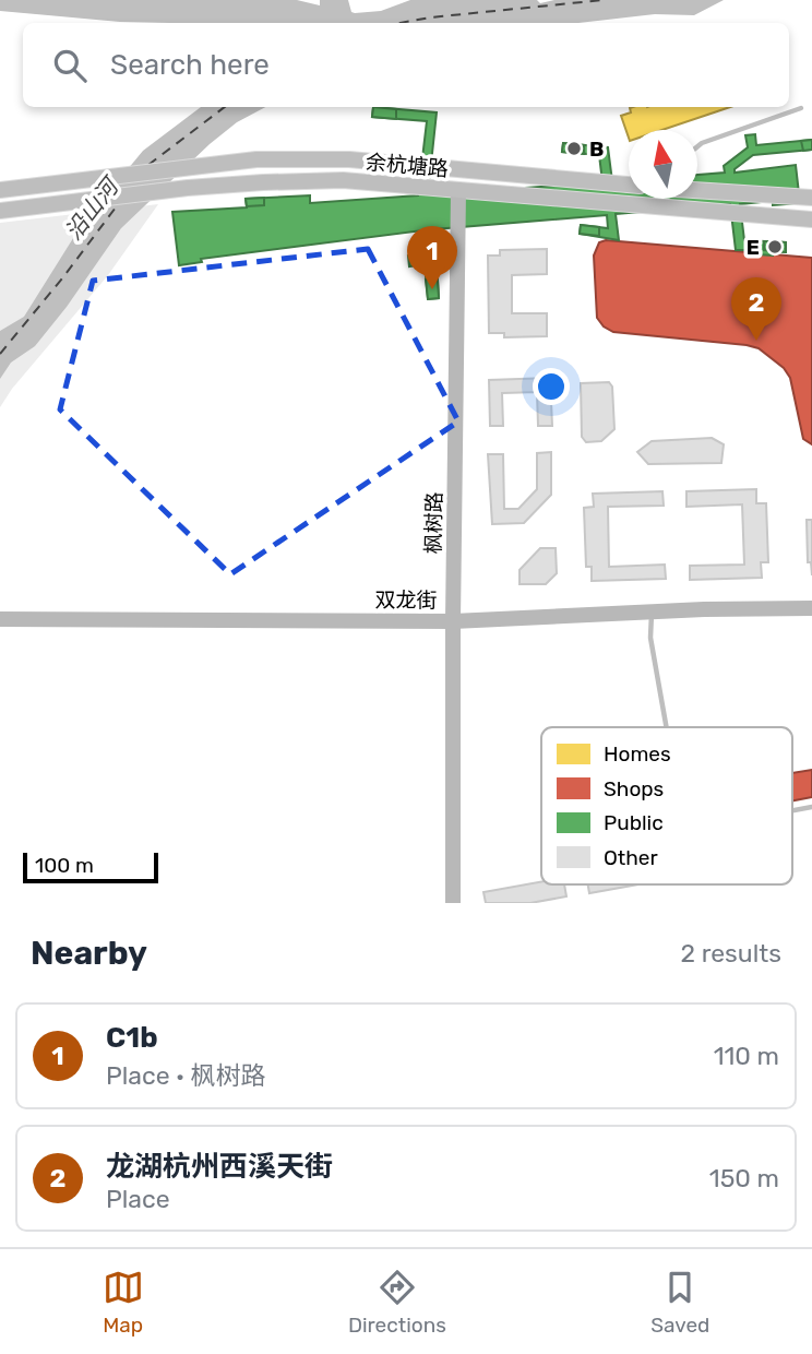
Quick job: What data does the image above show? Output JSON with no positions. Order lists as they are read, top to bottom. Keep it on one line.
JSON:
{"streets":{"main road":["余杭塘路"],"street":["枫树路","双龙街"]},"crossings":[["余杭塘路","枫树路"],["枫树路","双龙街"]],"water":["沿山河"],"places":["B","E"],"legend":["Homes","Shops","Public","Other"],"scale_bar":"100 m","north":"top","page":{"search":"Search here","pins":["1","2"],"scale":"100 m","heading":["Nearby","2 results"],"list":[{"mark":"1","name":"C1b","note":"Place · 枫树路","value":"110 m"},{"mark":"2","name":"龙湖杭州西溪天街","note":"Place","value":"150 m"}],"nav":["Map","Directions","Saved"]}}
